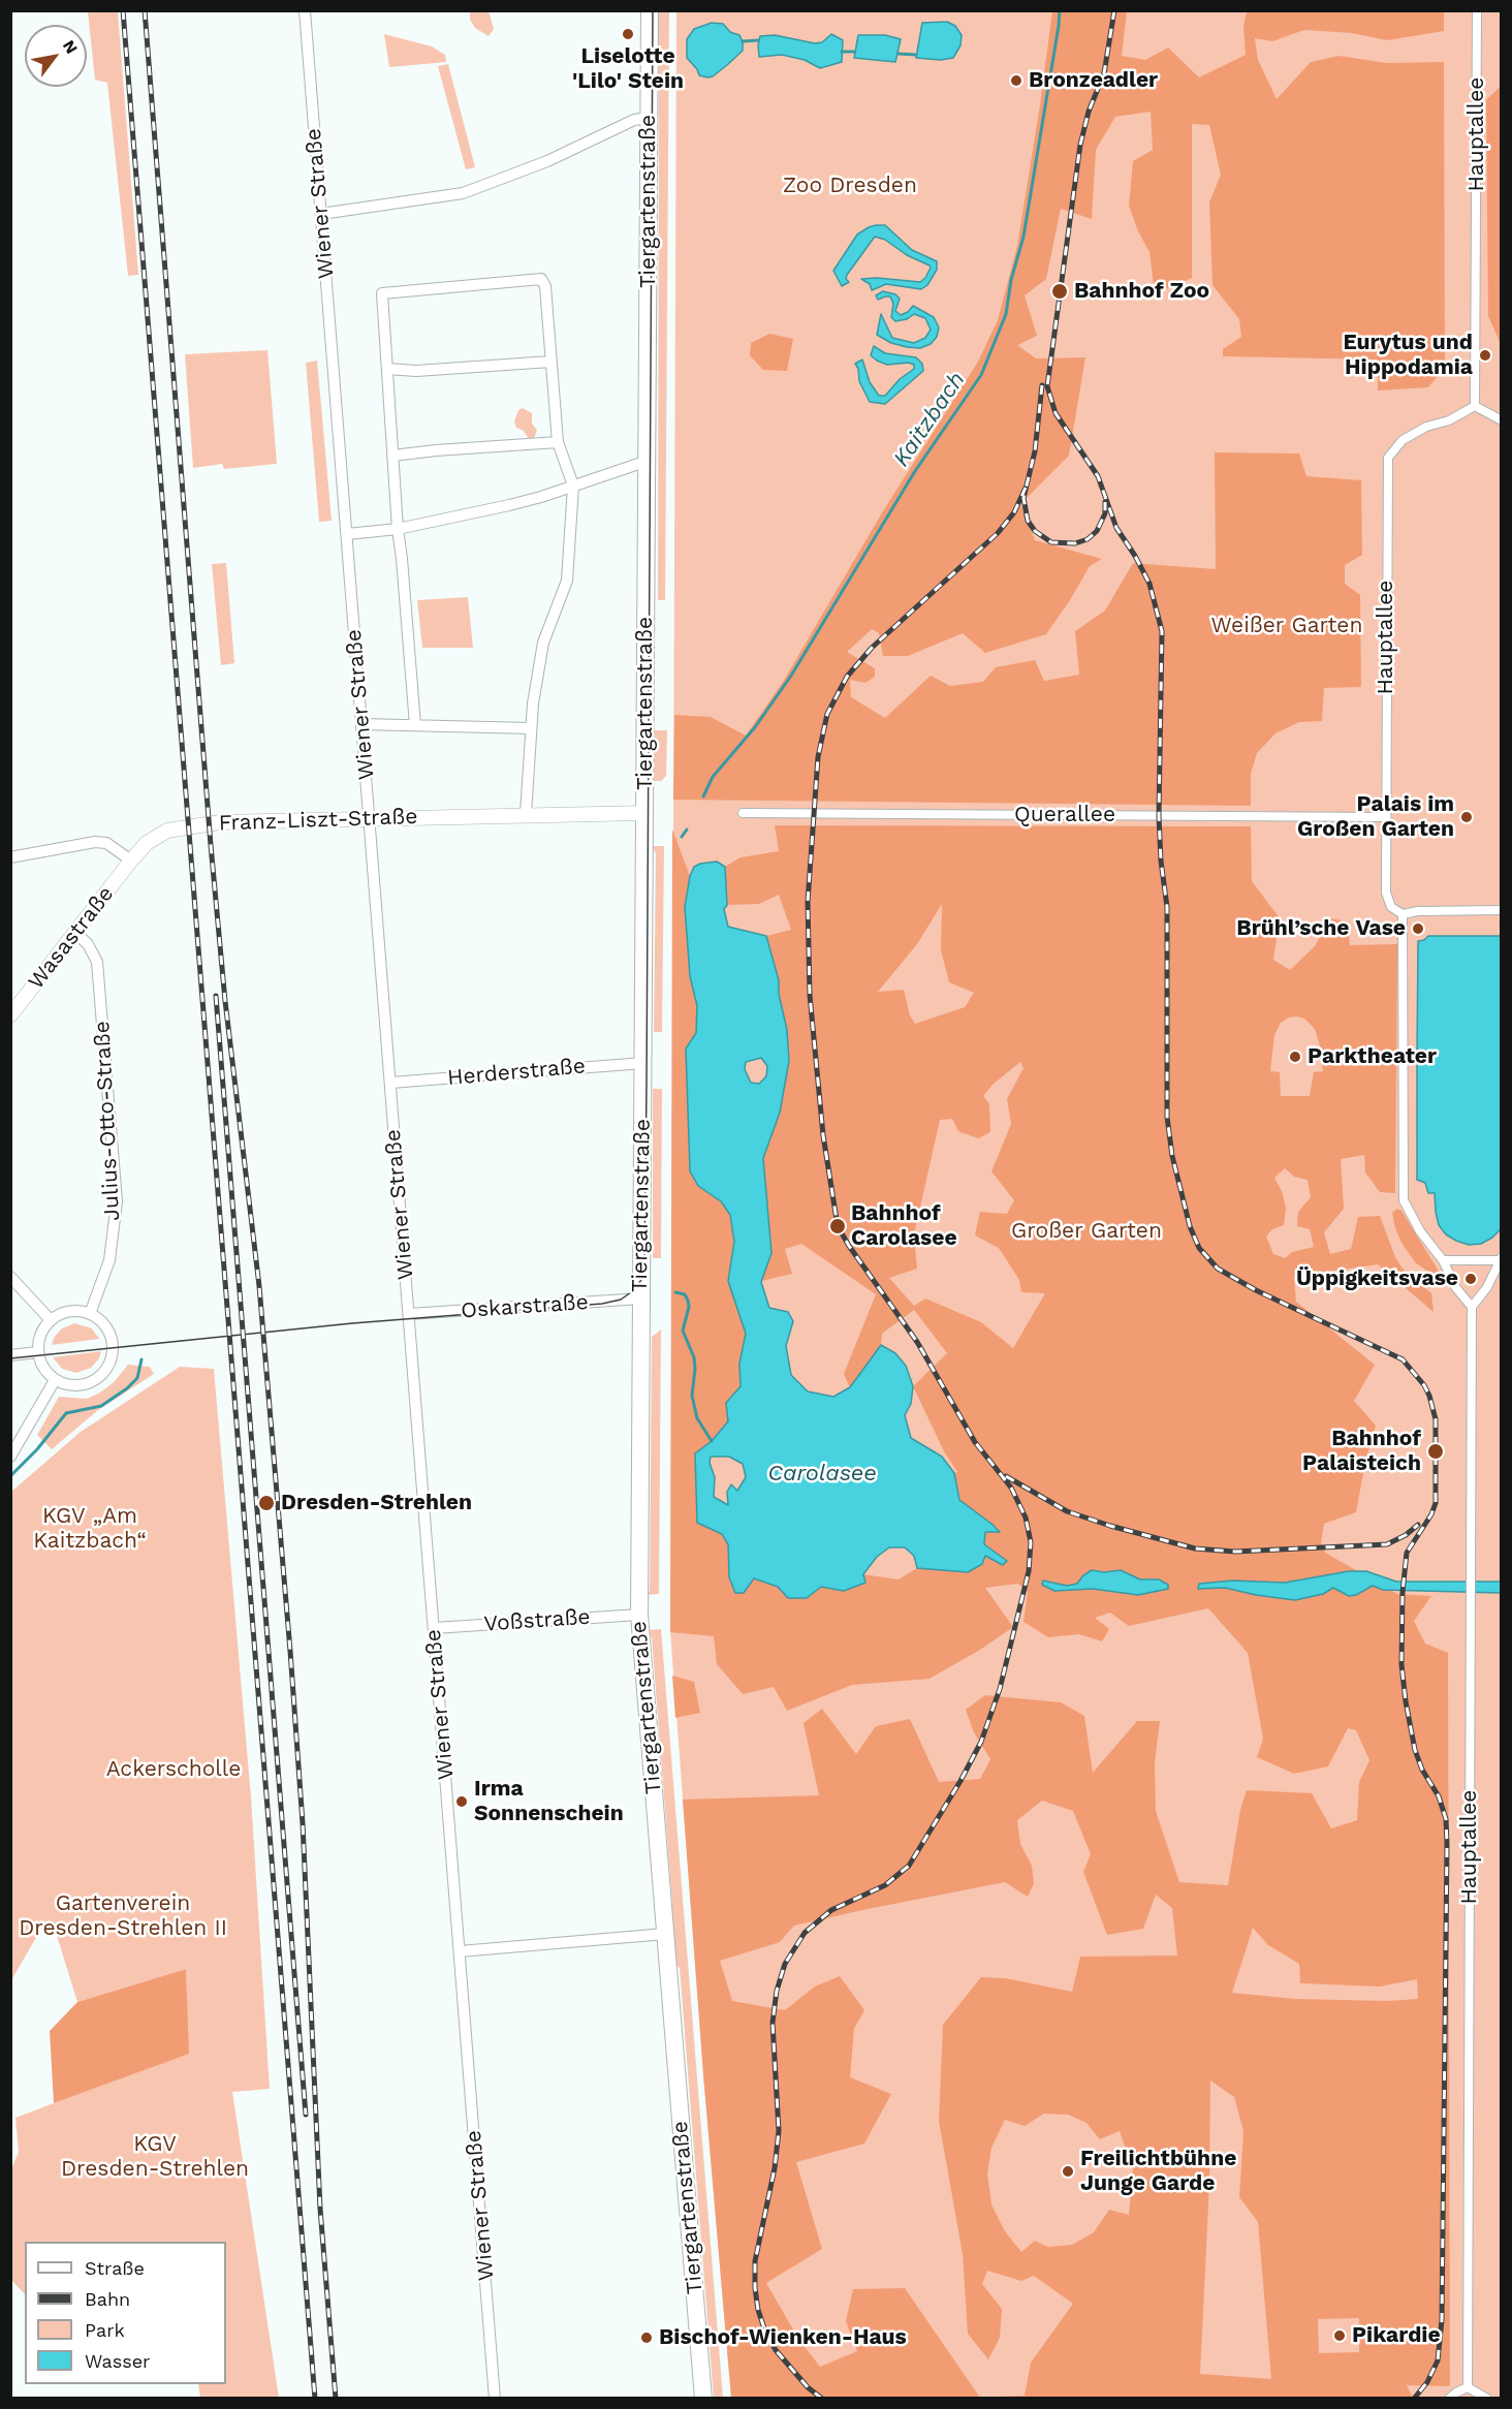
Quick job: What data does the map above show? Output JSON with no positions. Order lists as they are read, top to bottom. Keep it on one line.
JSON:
{"streets":{"main road":["Tiergartenstraße"],"street":["Hauptallee","Wiener Straße","Querallee","Franz-Liszt-Straße","Wasastraße","Herderstraße","Julius-Otto-Straße","Oskarstraße","Voßstraße"]},"crossings":[["Hauptallee","Querallee"],["Tiergartenstraße","Franz-Liszt-Straße"],["Tiergartenstraße","Herderstraße"],["Tiergartenstraße","Oskarstraße"],["Tiergartenstraße","Voßstraße"],["Wiener Straße","Franz-Liszt-Straße"],["Wiener Straße","Herderstraße"],["Wiener Straße","Oskarstraße"],["Wiener Straße","Voßstraße"],["Franz-Liszt-Straße","Wasastraße"],["Wasastraße","Julius-Otto-Straße"]],"water":["Kaitzbach","Carolasee"],"parks":["Zoo Dresden","Weißer Garten","Großer Garten","KGV „Am Kaitzbach“","Ackerscholle","Gartenverein Dresden-Strehlen II","KGV Dresden-Strehlen"],"places":["Liselotte 'Lilo' Stein","Bronzeadler","Bahnhof Zoo","Eurytus und Hippodamia","Palais im Großen Garten","Brühl’sche Vase","Parktheater","Bahnhof Carolasee","Üppigkeitsvase","Bahnhof Palaisteich","Dresden-Strehlen","Irma Sonnenschein","Freilichtbühne Junge Garde","Pikardie","Bischof-Wienken-Haus"],"legend":["Straße","Bahn","Park","Wasser"],"north":"top right"}
